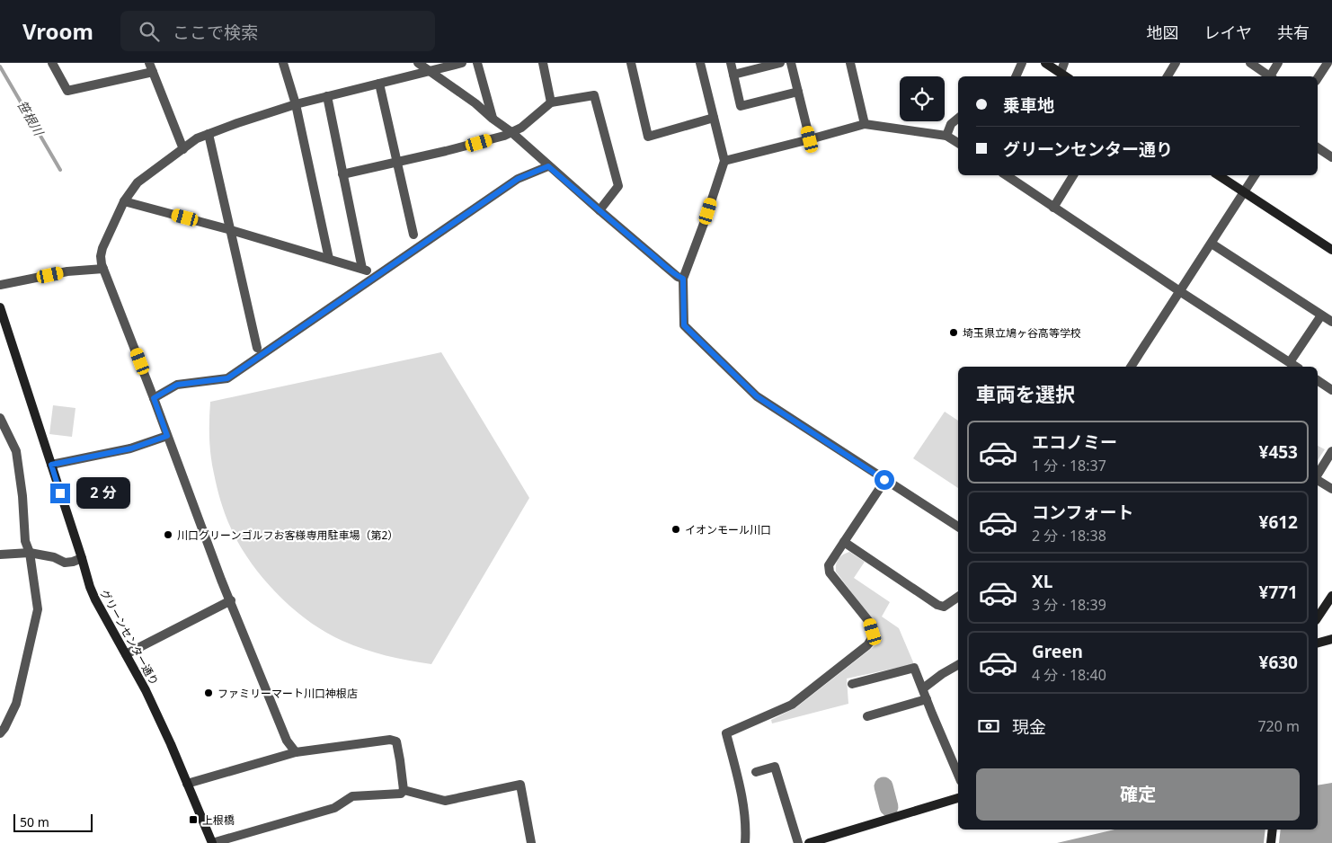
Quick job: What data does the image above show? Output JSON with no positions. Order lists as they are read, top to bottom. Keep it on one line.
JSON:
{"streets":{"main road":["グリーンセンター通り"]},"water":["笹根川"],"places":{"other":["埼玉県立鳩ヶ谷高等学校","イオンモール川口","川口グリーンゴルフお客様専用駐車場（第2）","ファミリーマート川口神根店"],"transit":["上根橋"]},"scale_bar":"50 m","page":{"header":"Vroom","search":"ここで検索","nav":["地図","レイヤ","共有"],"banner":["乗車地","グリーンセンター通り"],"heading":"車両を選択","list":[{"name":"エコノミー","note":"1 分 · 18:37","value":"¥453"},{"name":"コンフォート","note":"2 分 · 18:38","value":"¥612"},{"name":"XL","note":"3 分 · 18:39","value":"¥771"},{"name":"Green","note":"4 分 · 18:40","value":"¥630"}],"bubble":"2 分","pay":["現金","720 m"],"buttons":"確定","scale":"50 m"}}
